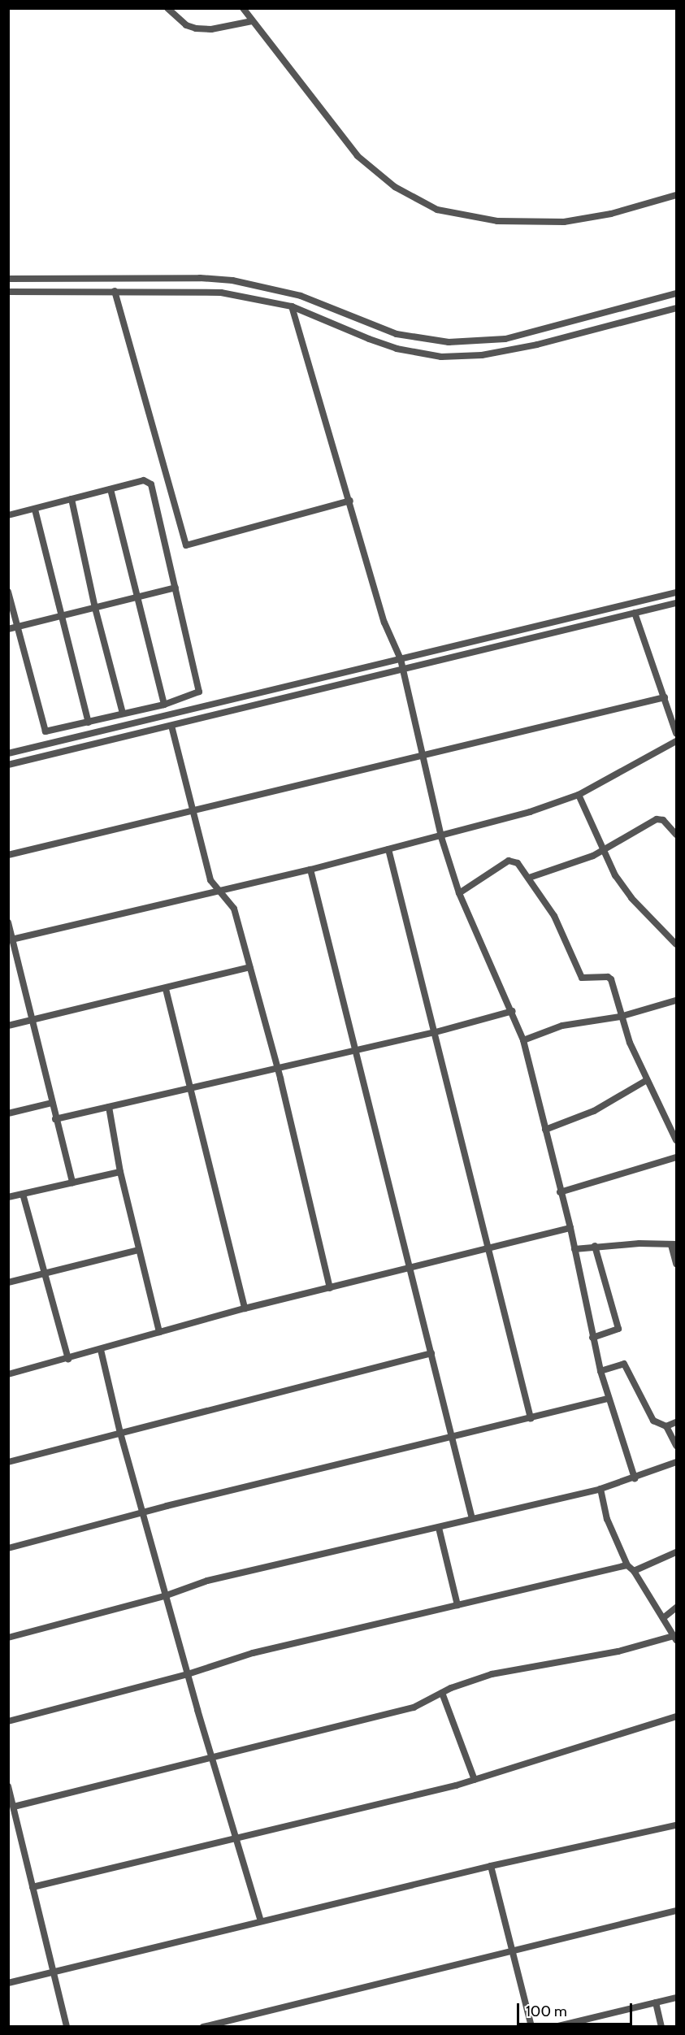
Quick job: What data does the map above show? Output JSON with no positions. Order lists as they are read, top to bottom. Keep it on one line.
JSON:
{"scale_bar":"100 m"}
